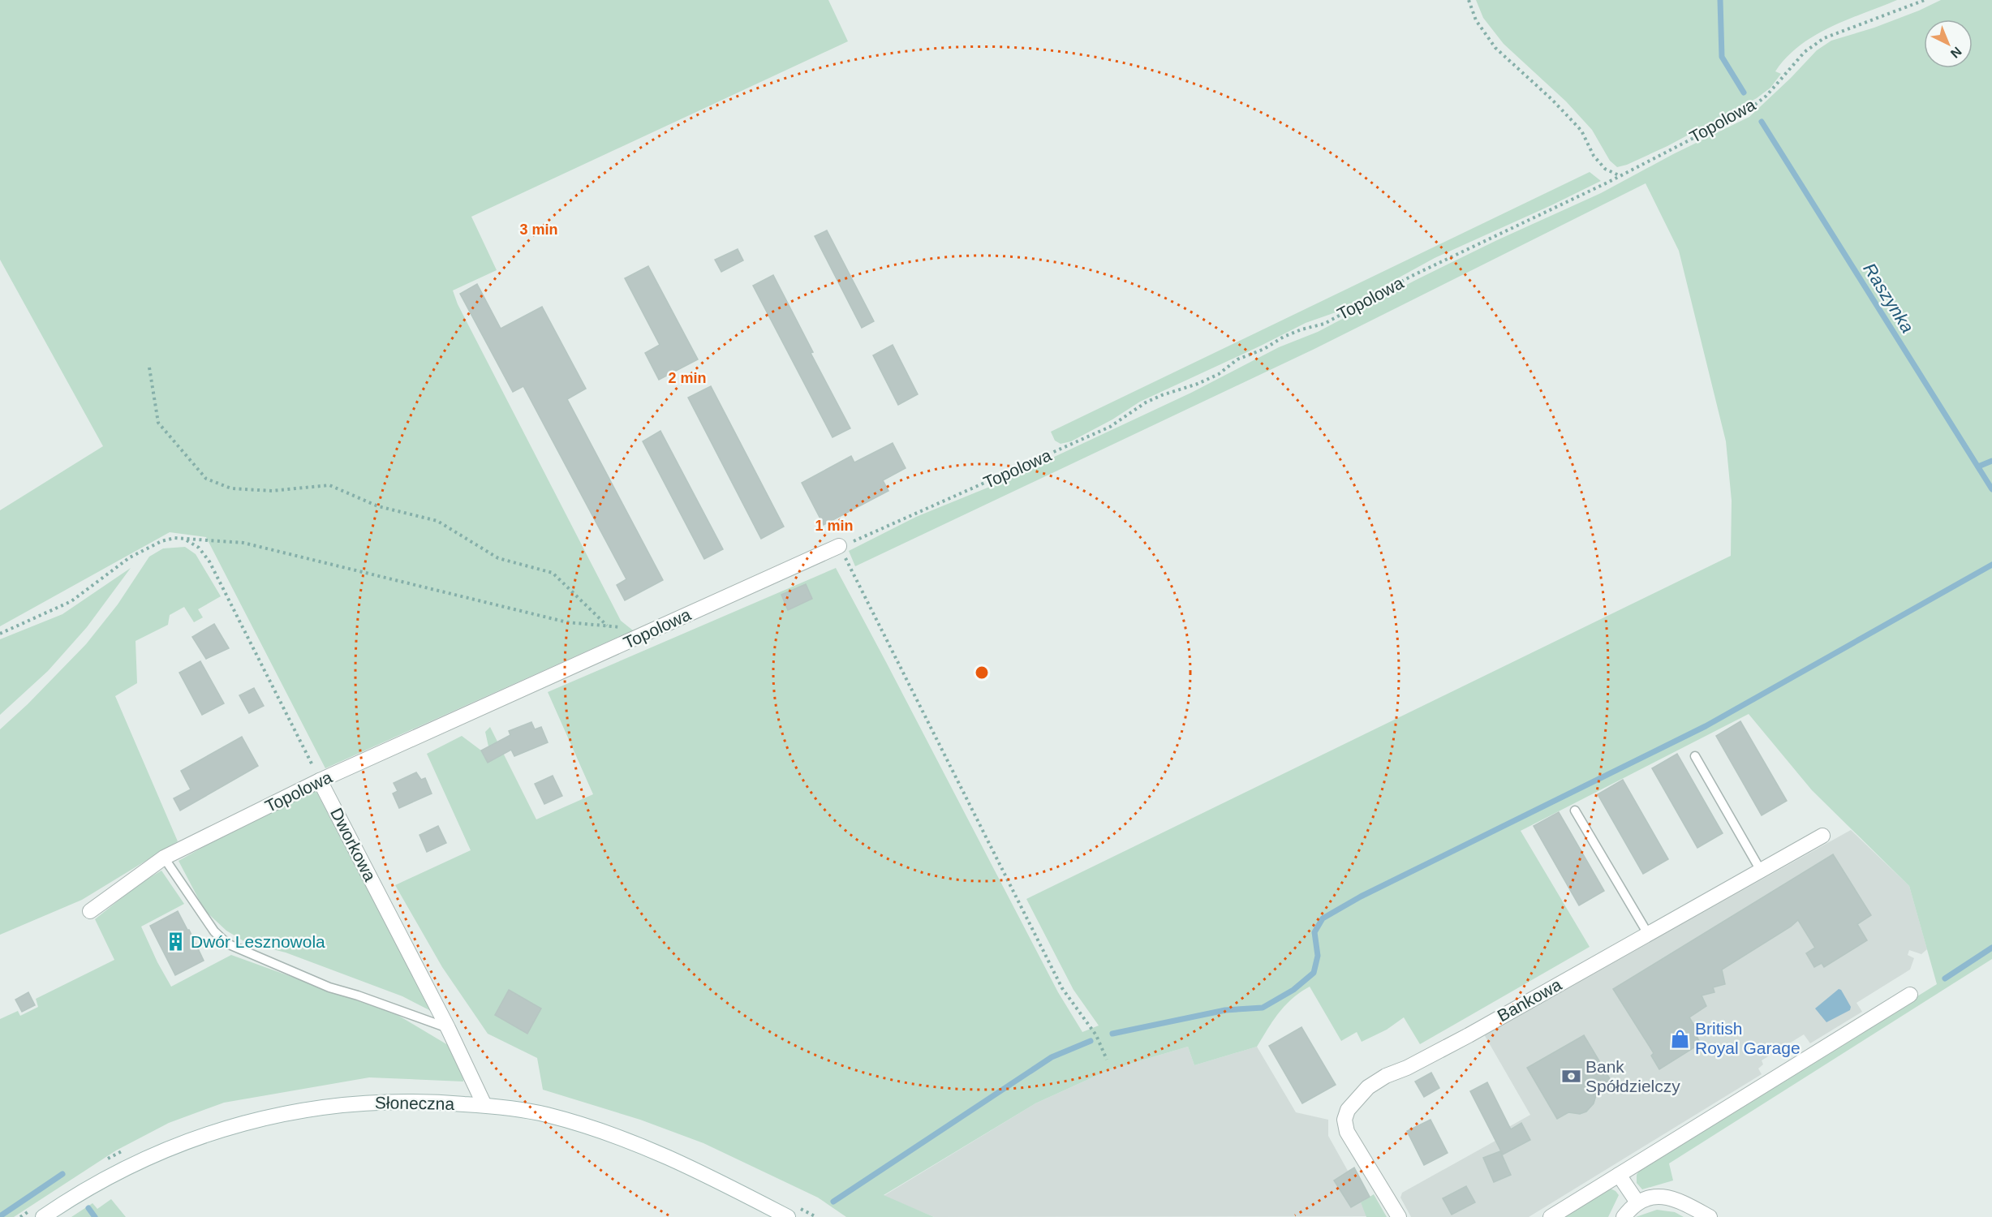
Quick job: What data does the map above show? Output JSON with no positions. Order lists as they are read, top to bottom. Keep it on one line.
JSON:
{"streets":{"street":["Topolowa","Dworkowa","Bankowa","Słoneczna"]},"crossings":[["Topolowa","Dworkowa"],["Dworkowa","Słoneczna"]],"water":["Raszynka"],"places":{"building":["Dwór Lesznowola"],"shop":["British Royal Garage"],"bank":["Bank Spółdzielczy"]},"north":"bottom right","rings":["3 min","2 min","1 min"]}
